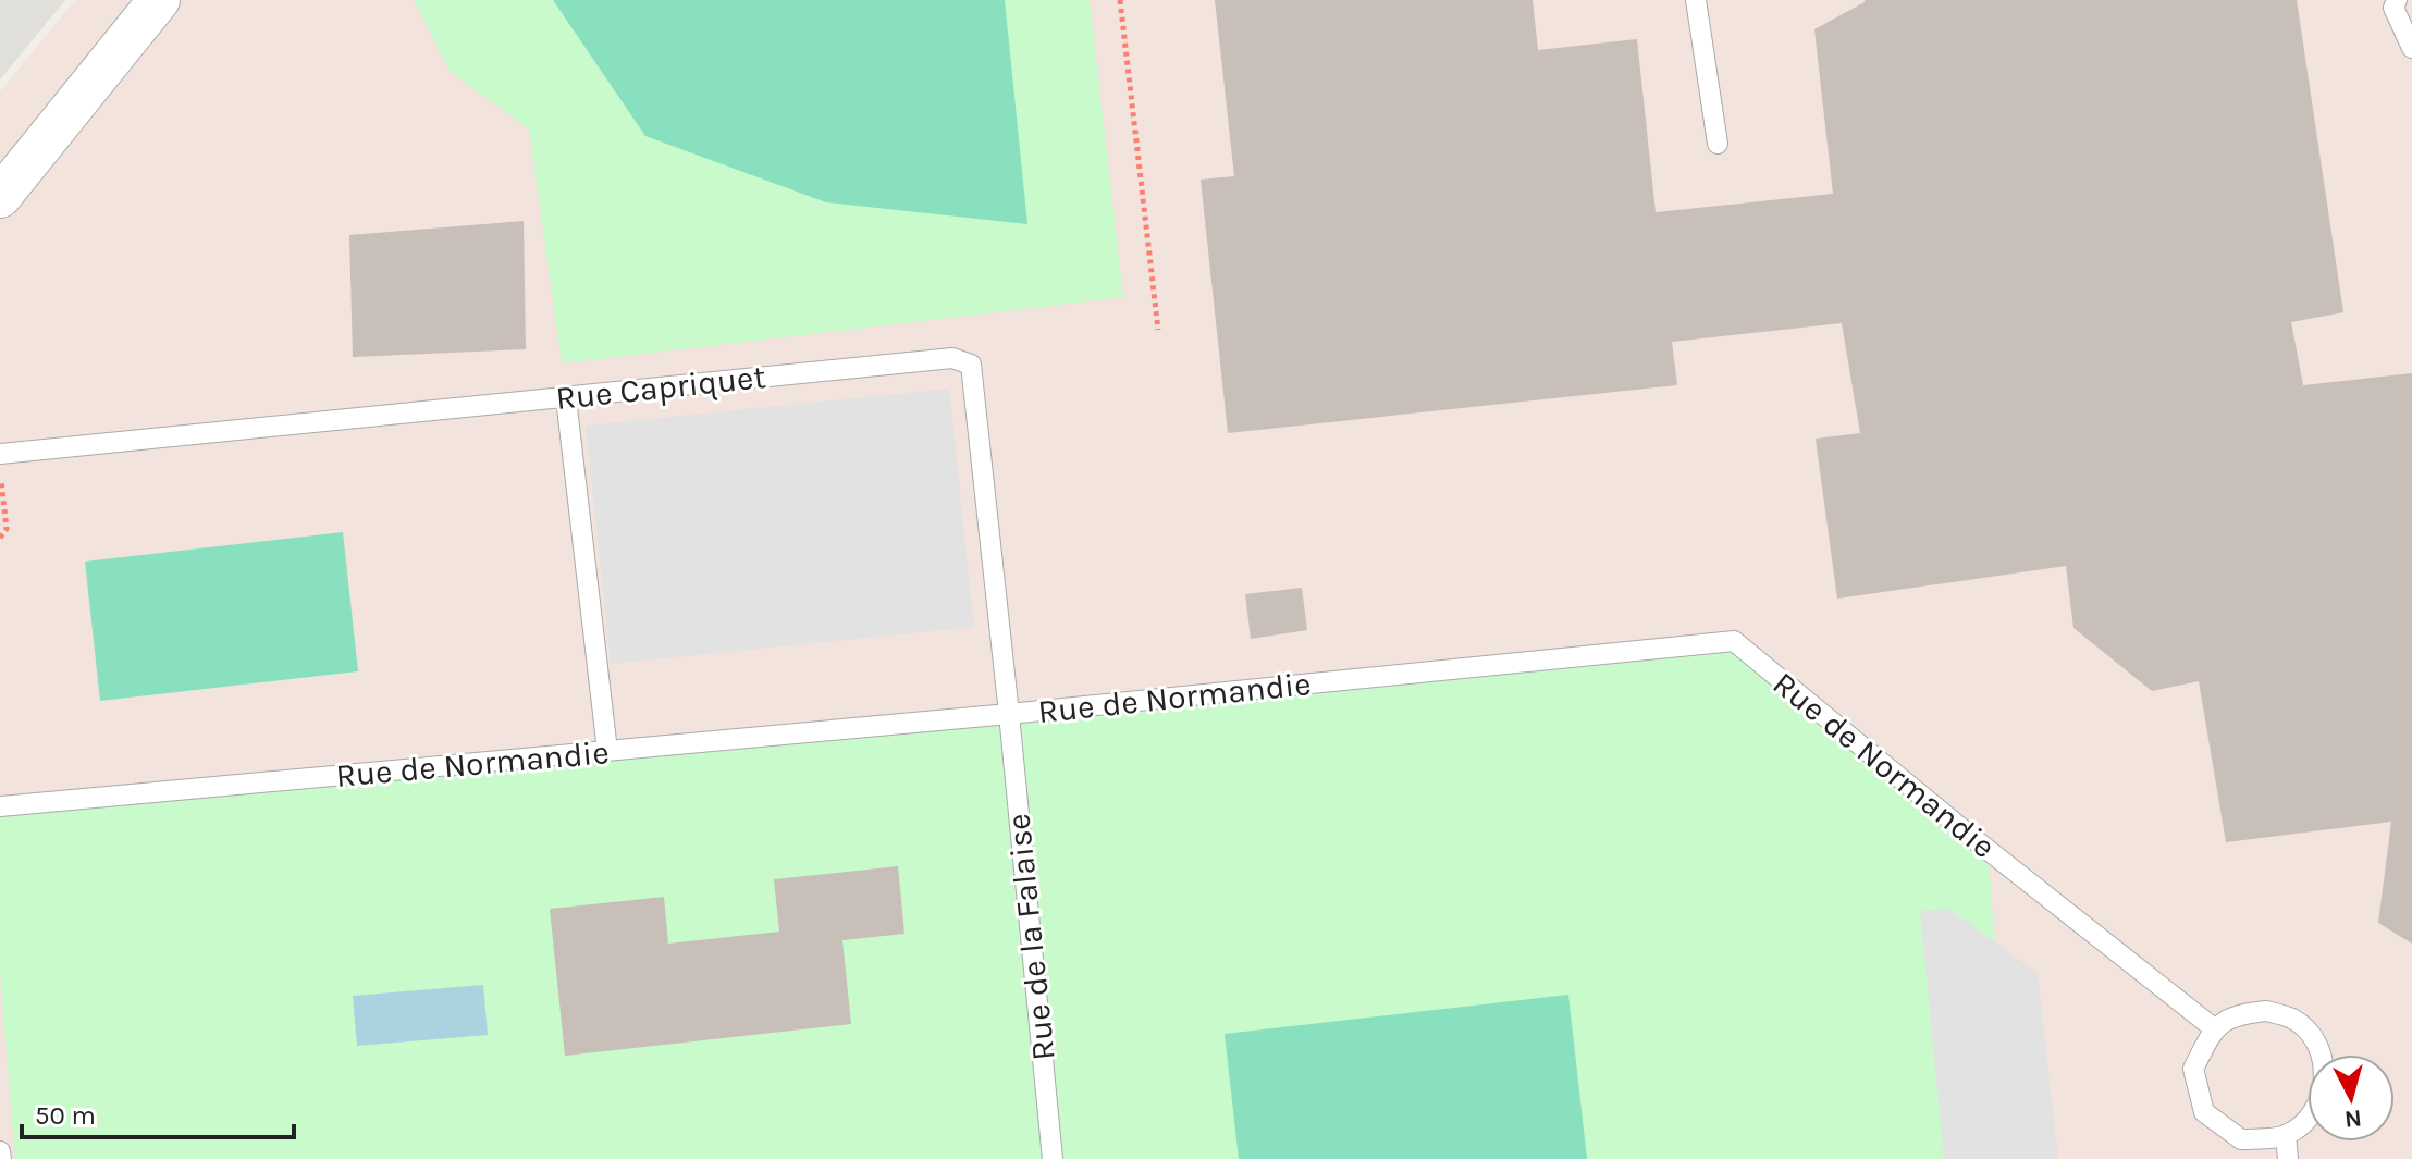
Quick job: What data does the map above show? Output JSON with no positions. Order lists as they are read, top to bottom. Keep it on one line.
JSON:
{"streets":{"lane":["Rue Capriquet","Rue de Normandie","Rue de la Falaise"]},"crossings":[["Rue Capriquet","Rue de Normandie"],["Rue Capriquet","Rue de la Falaise"],["Rue de Normandie","Rue de la Falaise"]],"scale_bar":"50 m","north":"bottom"}
